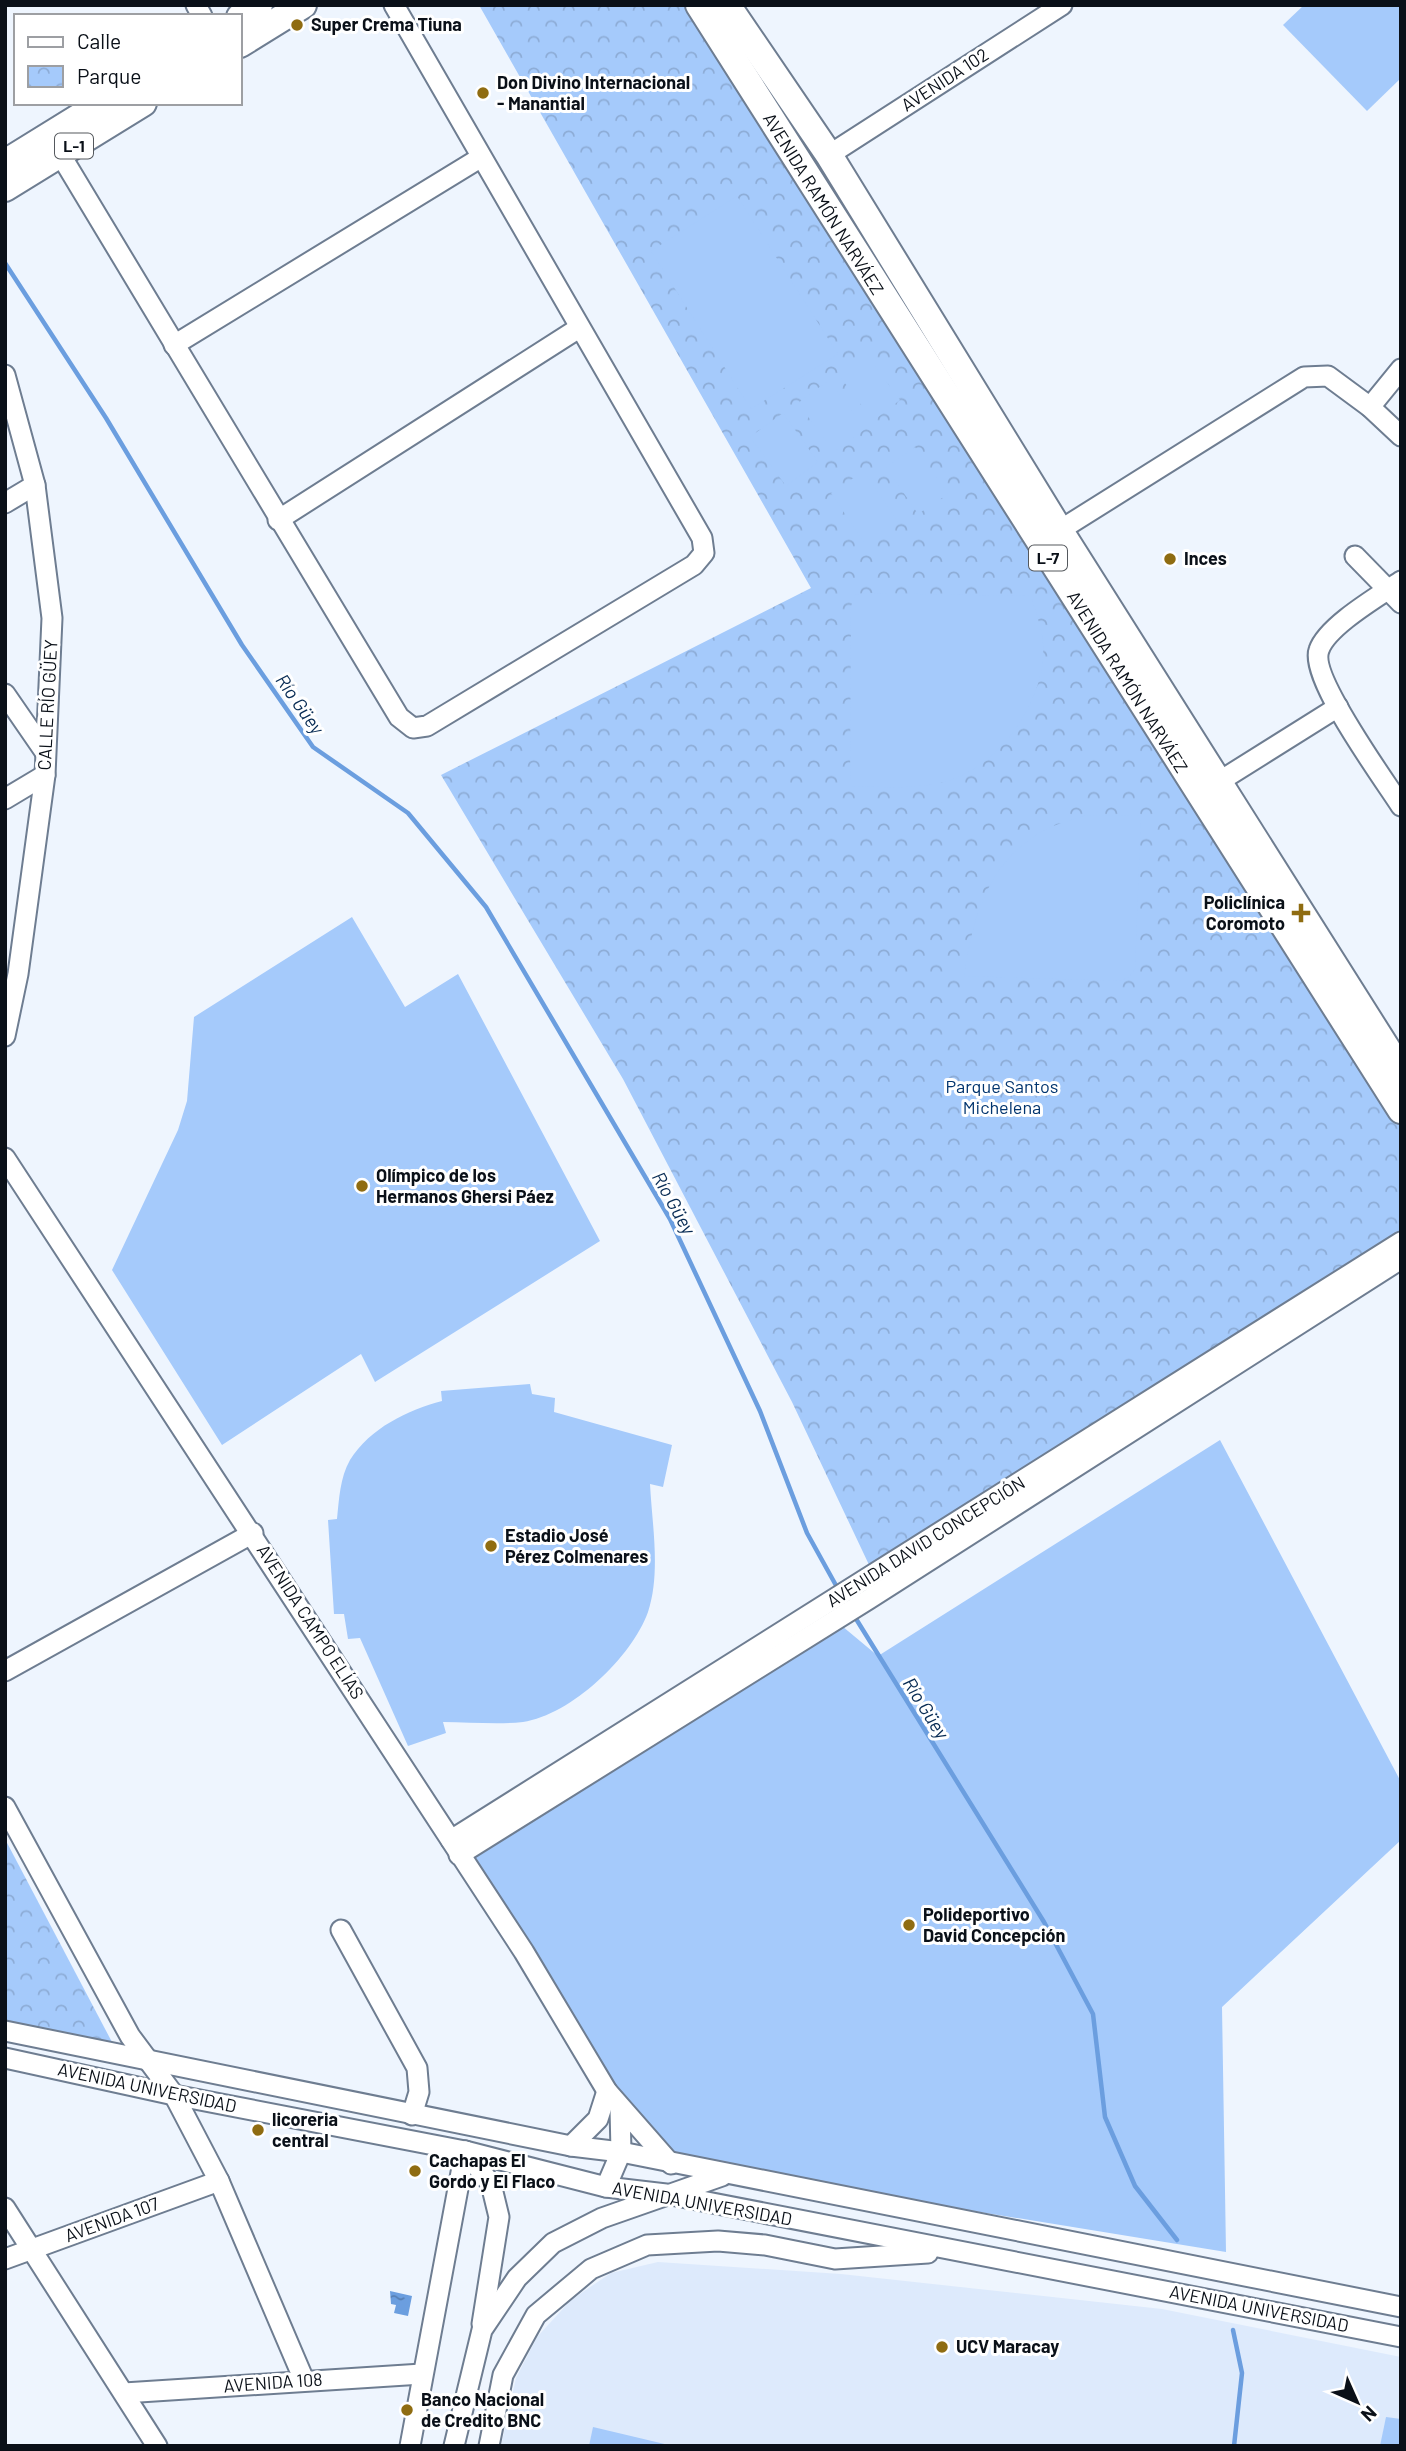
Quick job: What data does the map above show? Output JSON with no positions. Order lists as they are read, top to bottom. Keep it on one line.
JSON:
{"streets":{"main road":["L-1","AVENIDA RAMÓN NARVÁEZ","L-7"],"street":["AVENIDA 102","CALLE RÍO GÜEY","AVENIDA DAVID CONCEPCIÓN","AVENIDA CAMPO ELÍAS","AVENIDA UNIVERSIDAD","AVENIDA 107","AVENIDA 108"]},"crossings":[["AVENIDA 102","AVENIDA RAMÓN NARVÁEZ"],["AVENIDA DAVID CONCEPCIÓN","AVENIDA CAMPO ELÍAS"],["AVENIDA CAMPO ELÍAS","AVENIDA UNIVERSIDAD"]],"water":["Río Güey"],"parks":["Parque Santos Michelena"],"places":{"other":["Super Crema Tiuna","Don Divino Internacional - Manantial","Inces","Olímpico de los Hermanos Ghersi Páez","Estadio José Pérez Colmenares","Polideportivo David Concepción","licoreria central","Cachapas El Gordo y El Flaco","UCV Maracay","Banco Nacional de Credito BNC"],"health":["Policlínica Coromoto"]},"legend":["Calle","Parque"],"north":"bottom right"}
